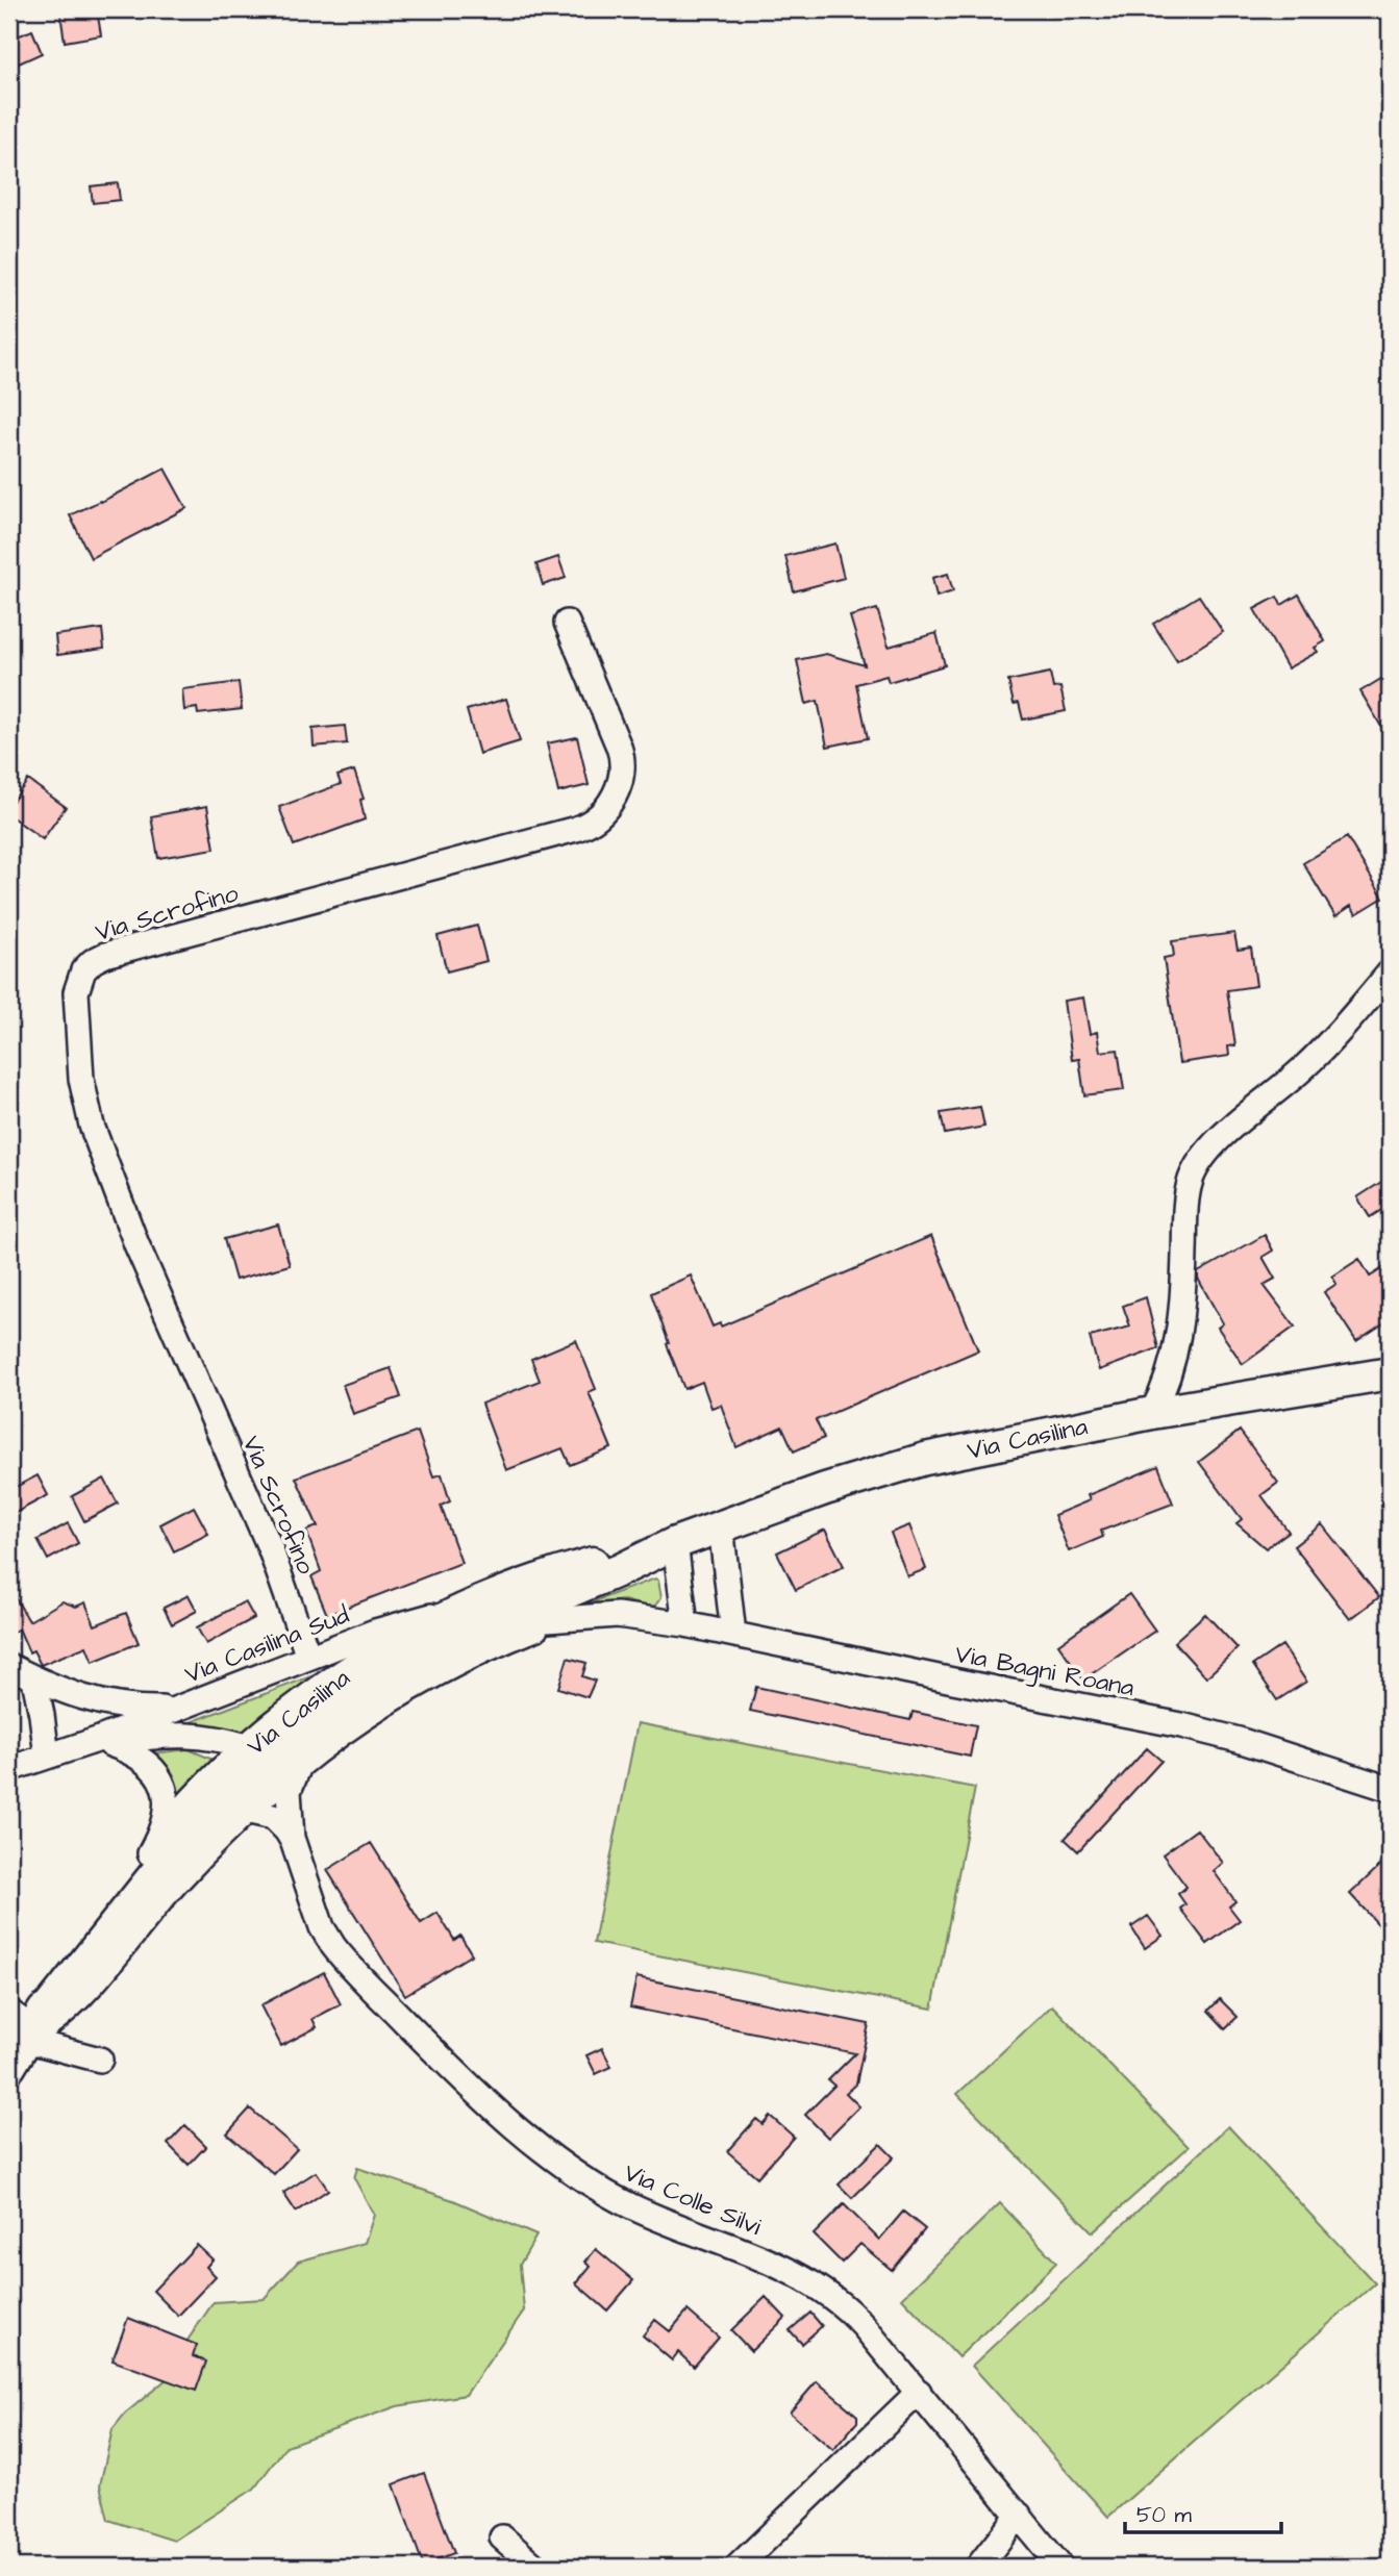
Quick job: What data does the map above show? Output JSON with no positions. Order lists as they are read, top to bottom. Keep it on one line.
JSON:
{"streets":{"main road":["Via Casilina"],"street":["Via Scrofino","Via Casilina Sud","Via Bagni Roana","Via Colle Silvi"]},"crossings":[["Via Scrofino","Via Casilina Sud"],["Via Casilina","Via Casilina Sud"]],"scale_bar":"50 m"}
